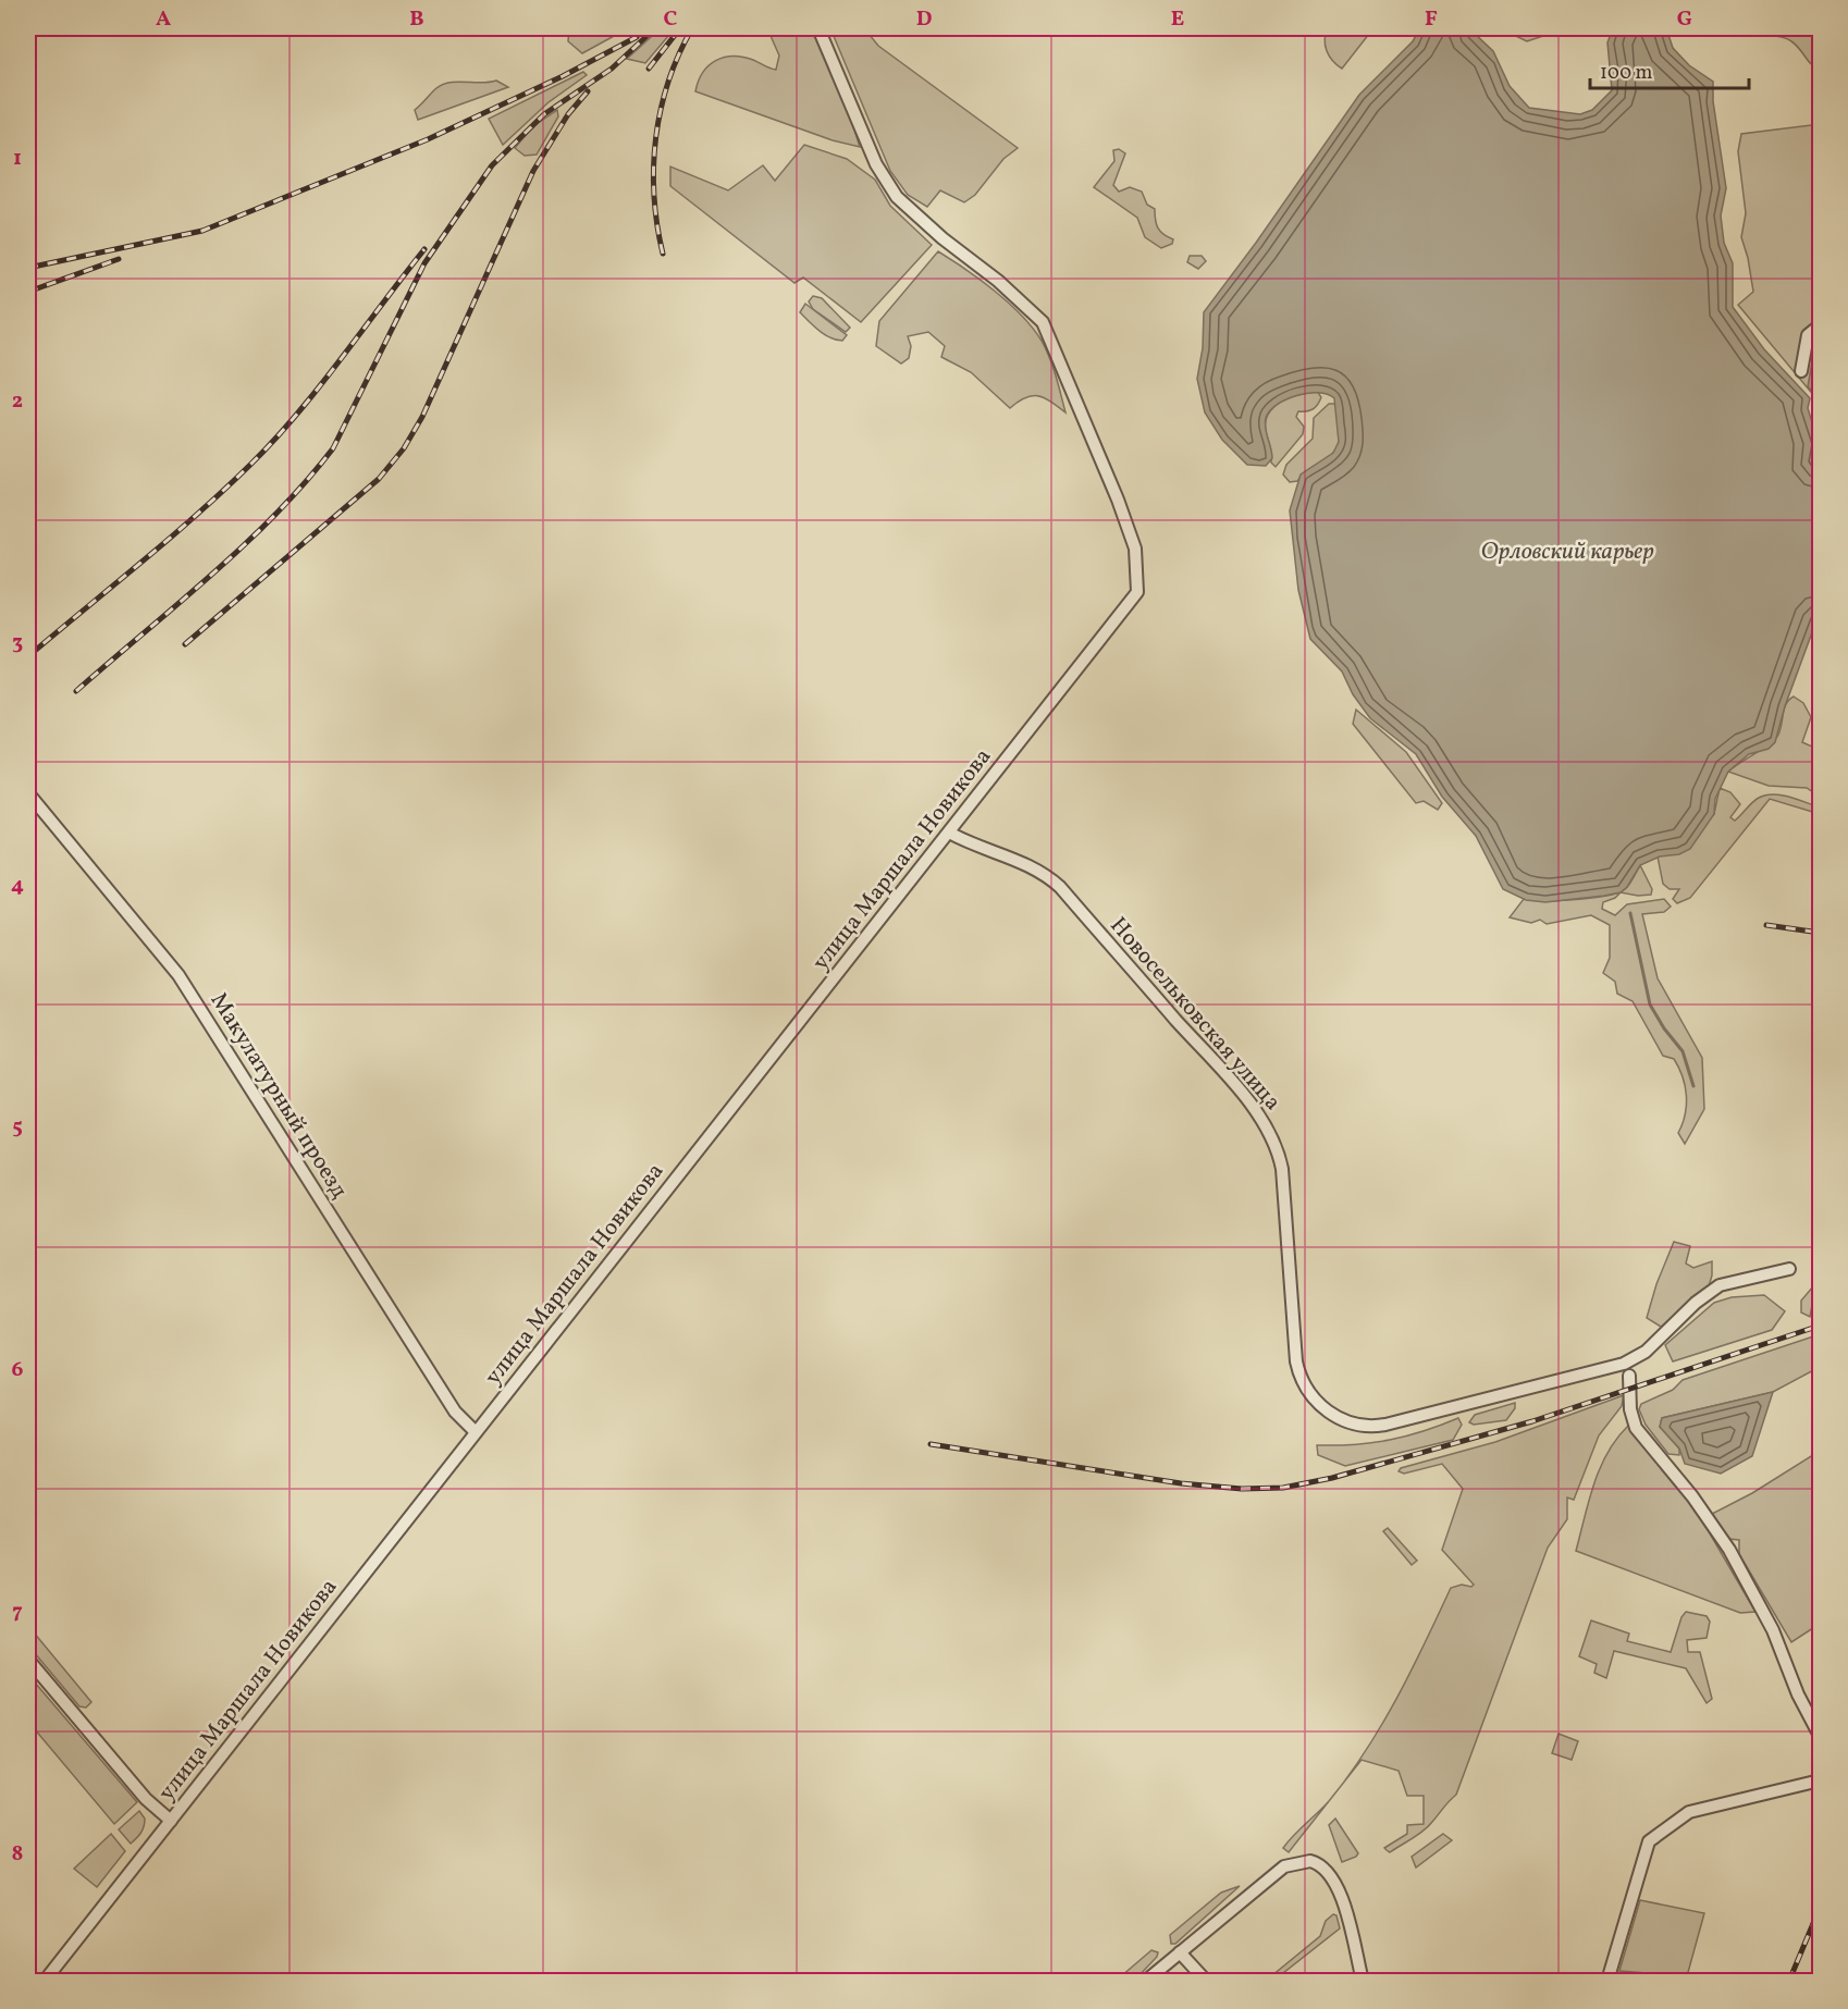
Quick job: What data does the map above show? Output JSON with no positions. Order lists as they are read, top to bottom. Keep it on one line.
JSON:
{"streets":{"street":["улица Маршала Новикова","Новосельковская улица","Макулатурный проезд"]},"crossings":[["улица Маршала Новикова","Новосельковская улица"],["улица Маршала Новикова","Макулатурный проезд"]],"water":["Орловский карьер"],"scale_bar":"100 m","grid":{"columns":["A","B","C","D","E","F","G"],"rows":["1","2","3","4","5","6","7","8"]}}
